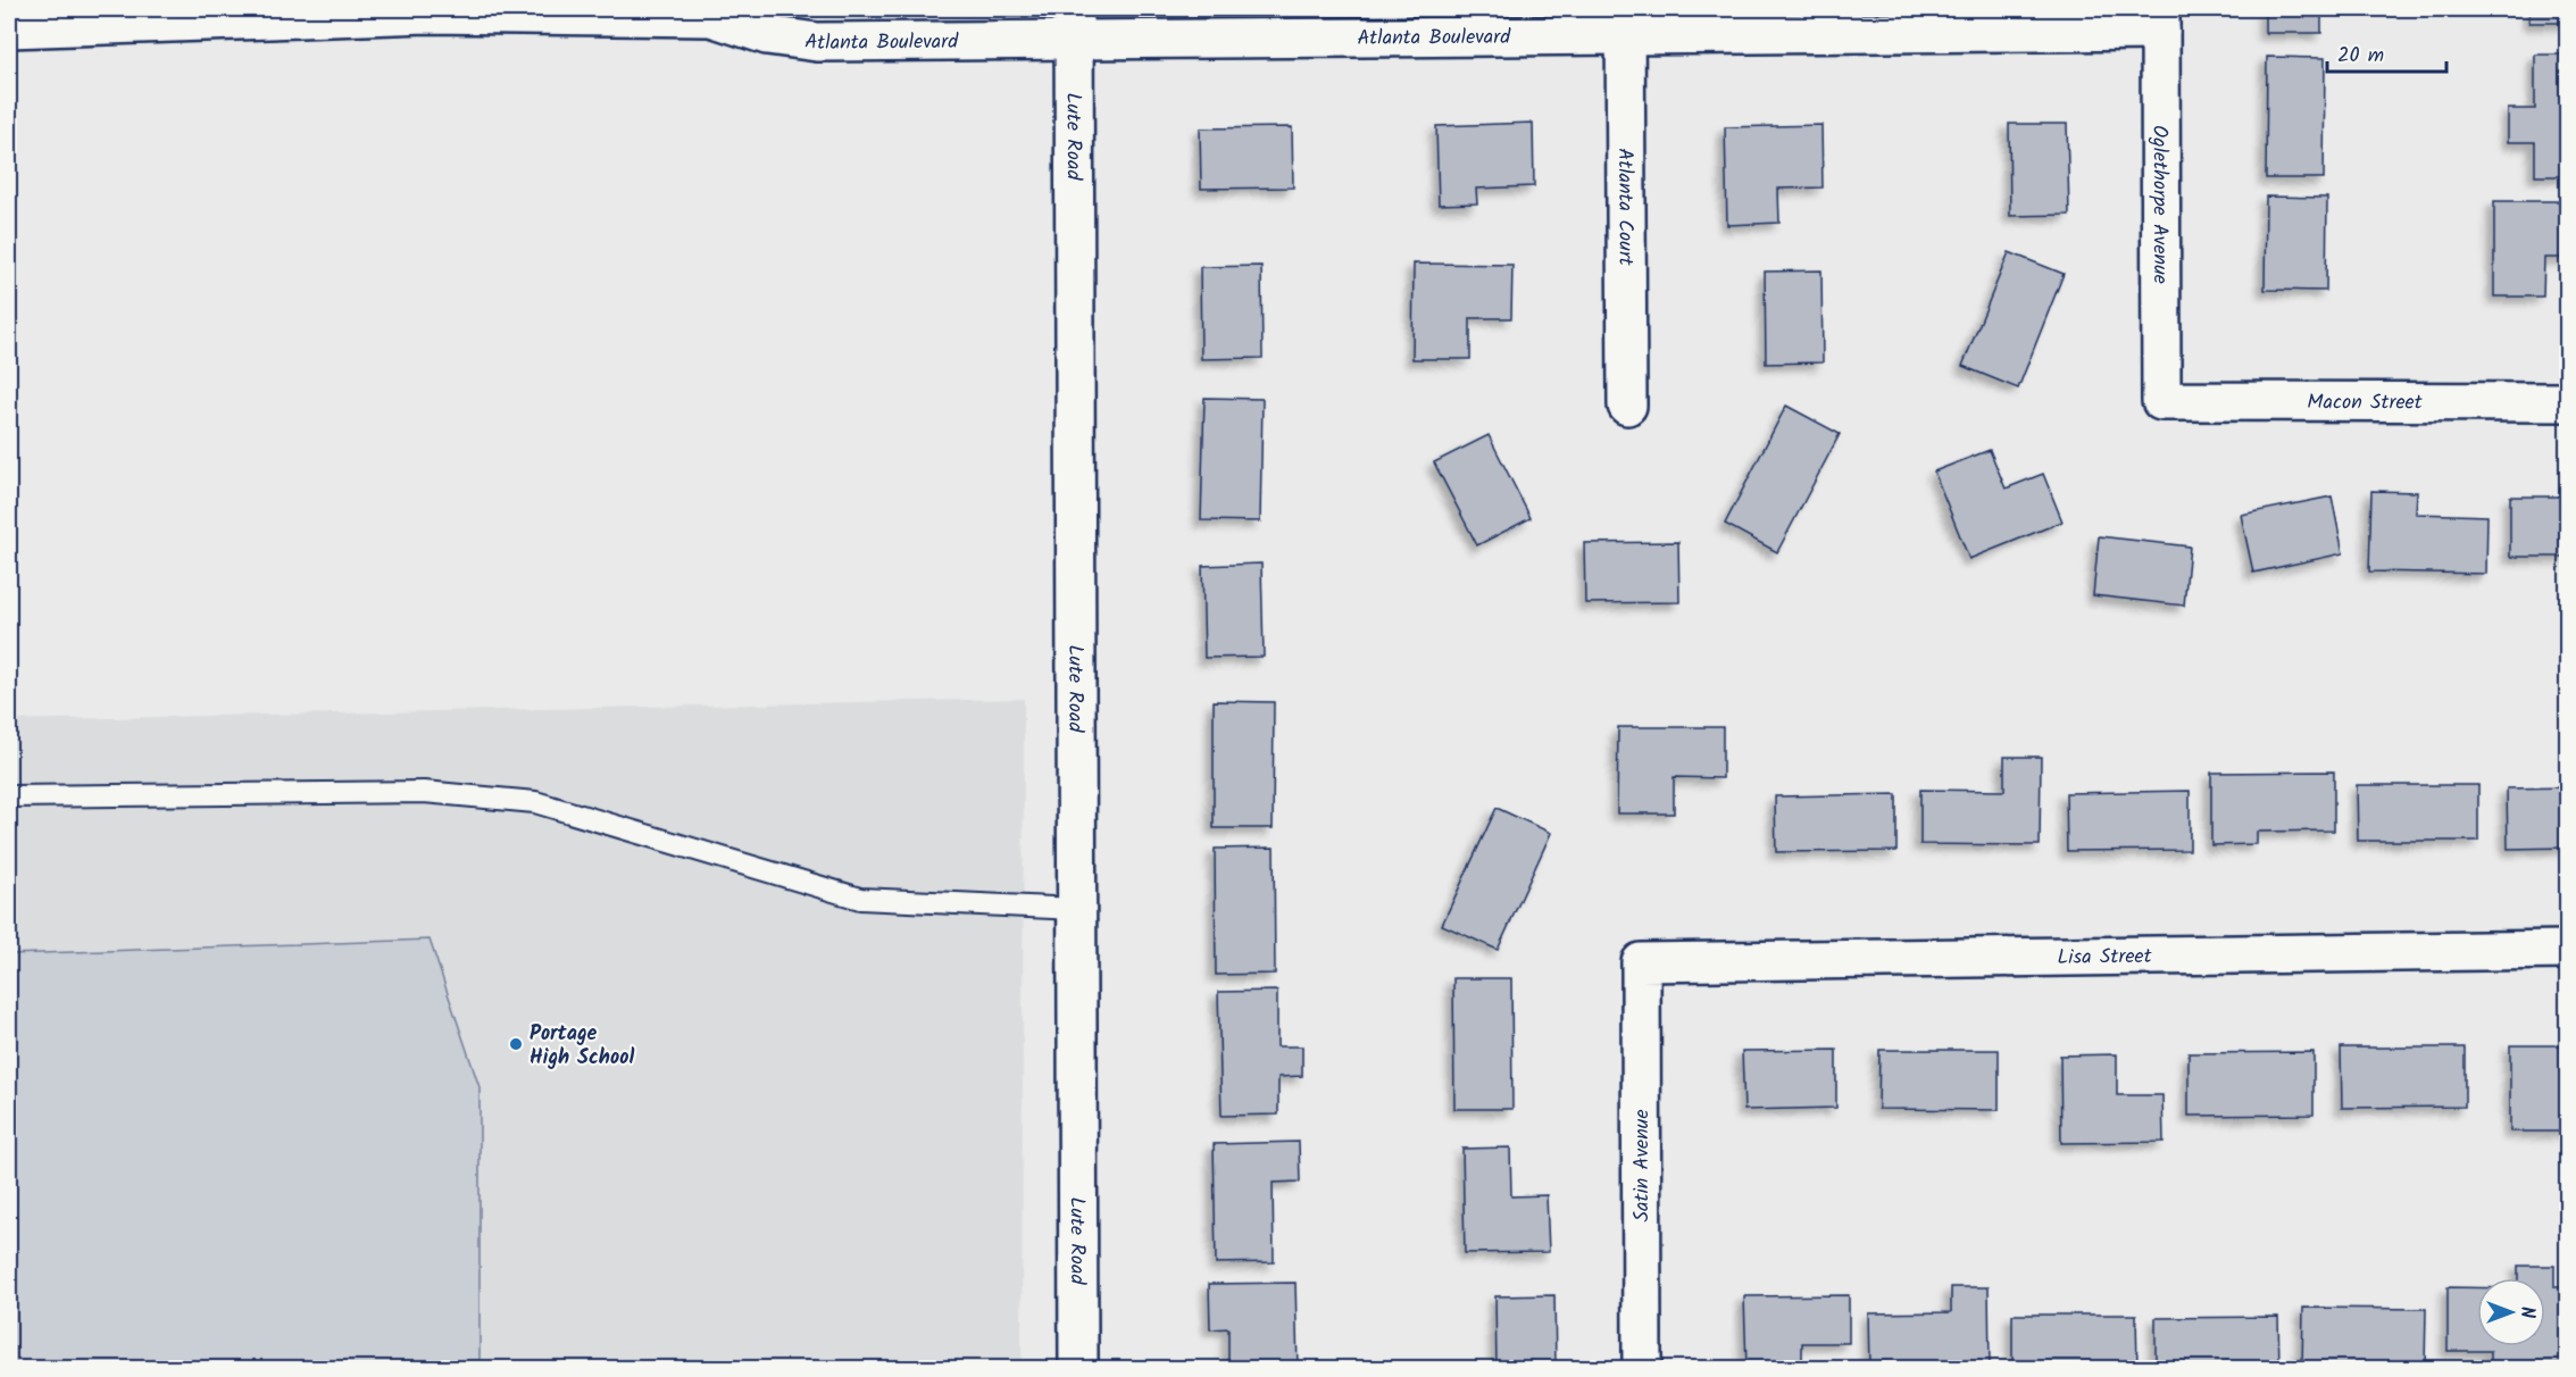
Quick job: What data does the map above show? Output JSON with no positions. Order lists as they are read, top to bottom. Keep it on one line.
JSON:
{"streets":{"street":["Atlanta Boulevard","Lute Road","Oglethorpe Avenue","Atlanta Court","Macon Street","Lisa Street","Satin Avenue"]},"crossings":[["Atlanta Boulevard","Lute Road"],["Atlanta Boulevard","Oglethorpe Avenue"],["Atlanta Boulevard","Atlanta Court"],["Oglethorpe Avenue","Macon Street"],["Lisa Street","Satin Avenue"]],"places":["Portage High School"],"scale_bar":"20 m","north":"right"}
